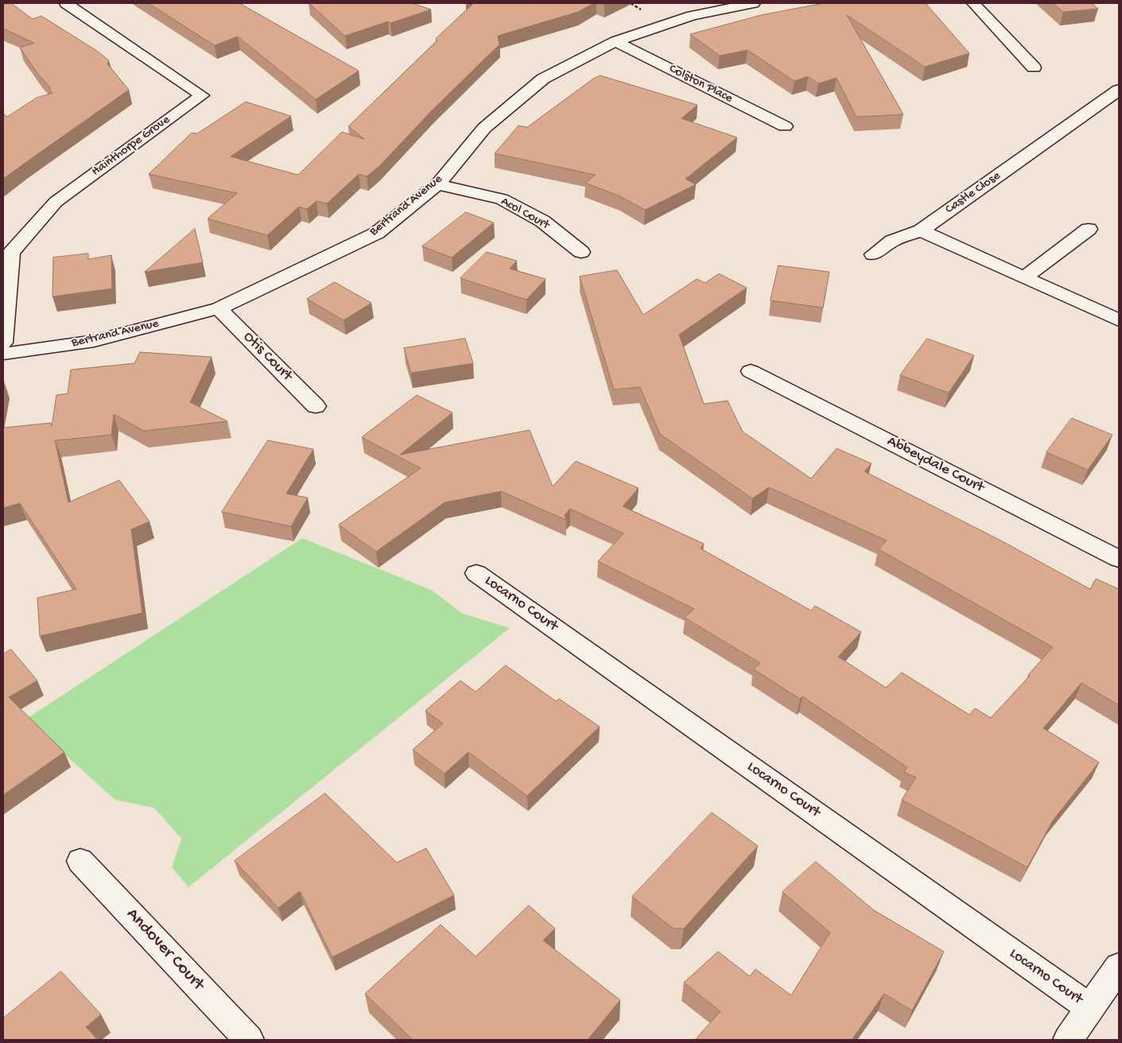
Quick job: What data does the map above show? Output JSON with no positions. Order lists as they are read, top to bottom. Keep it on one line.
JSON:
{"streets":{"street":["Colston Place","Hainthorpe Grove","Castle Close","Bertrand Avenue","Acol Court","Otis Court","Abbeydale Court","Locarno Court","Andover Court"]},"crossings":[["Colston Place","Bertrand Avenue"],["Bertrand Avenue","Acol Court"],["Bertrand Avenue","Otis Court"]]}
